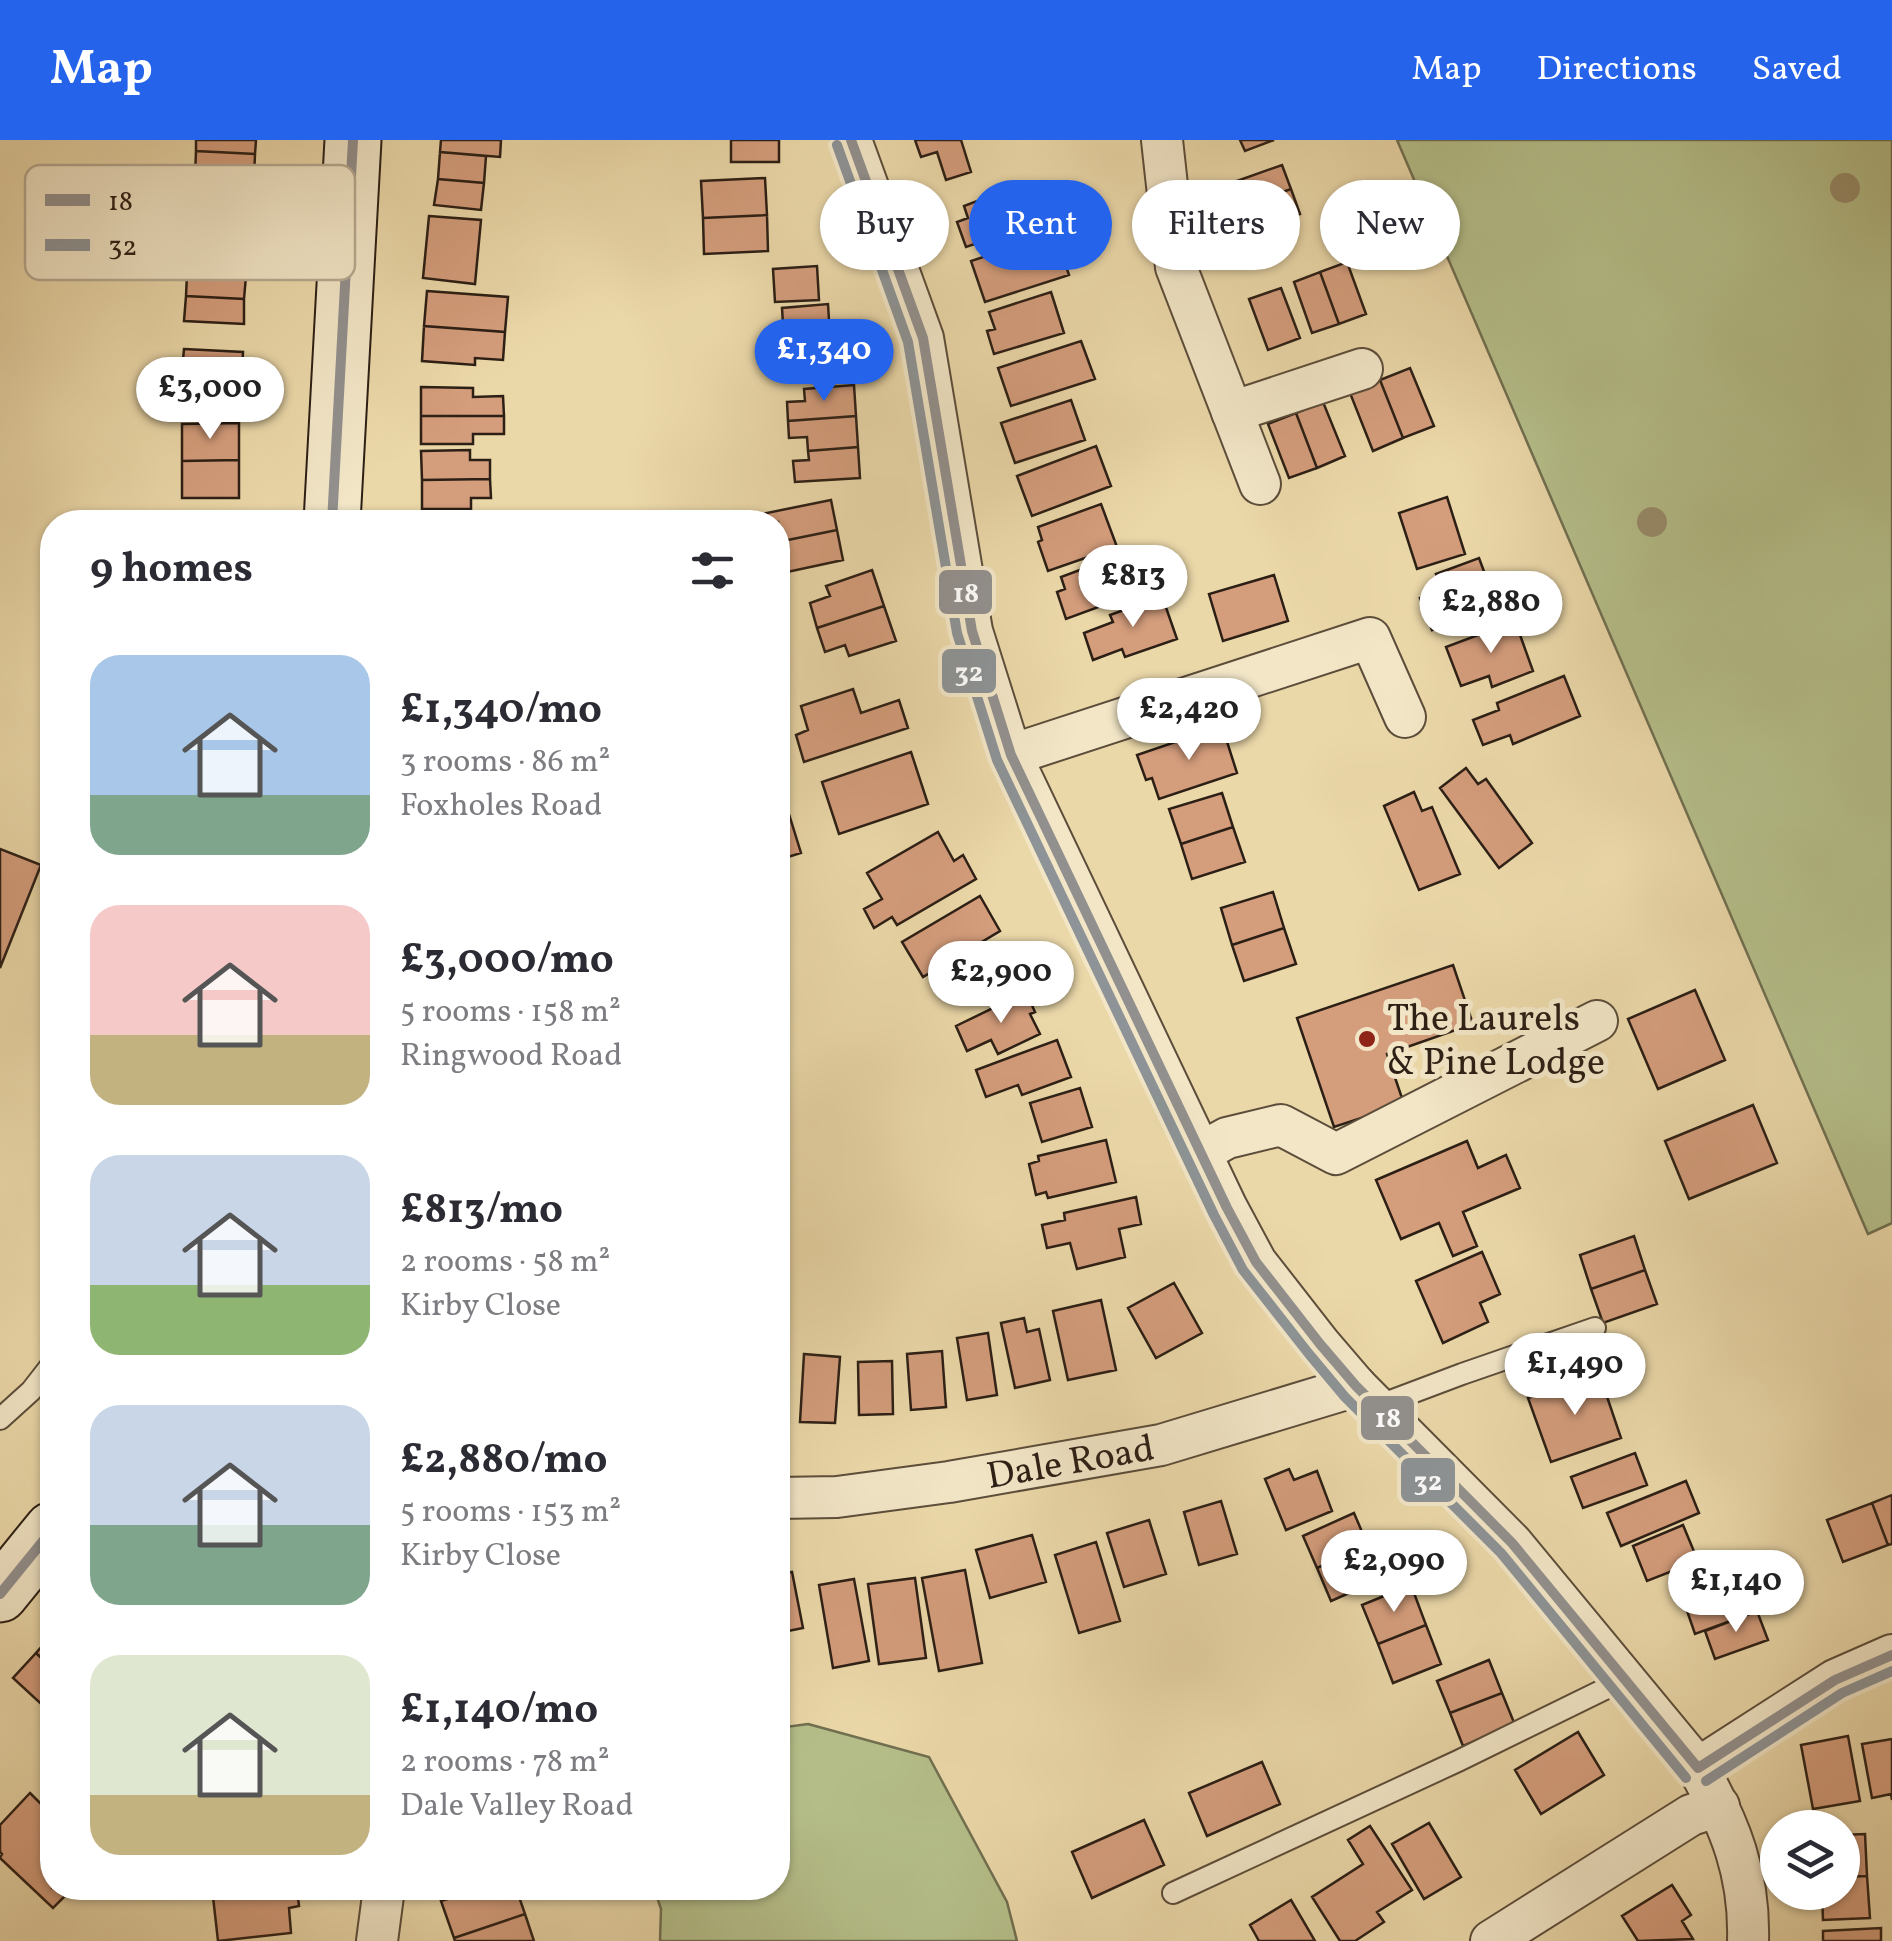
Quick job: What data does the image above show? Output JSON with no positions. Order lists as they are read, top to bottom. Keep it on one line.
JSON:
{"streets":{"street":["Dale Road"]},"places":["The Laurels & Pine Lodge"],"lines":["transit line 18","transit line 32"],"legend":["18","32"],"page":{"header":"Map","nav":["Map","Directions","Saved"],"chip":["Buy","Rent","Filters","New"],"price":["£1,340","£3,000","£813","£2,880","£2,420","£2,900","£1,490","£2,090","£1,140"],"heading":"9 homes","list":[{"name":"£1,340/mo","note":"3 rooms · 86 m² · Foxholes Road"},{"name":"£3,000/mo","note":"5 rooms · 158 m² · Ringwood Road"},{"name":"£813/mo","note":"2 rooms · 58 m² · Kirby Close"},{"name":"£2,880/mo","note":"5 rooms · 153 m² · Kirby Close"},{"name":"£1,140/mo","note":"2 rooms · 78 m² · Dale Valley Road"}]}}
